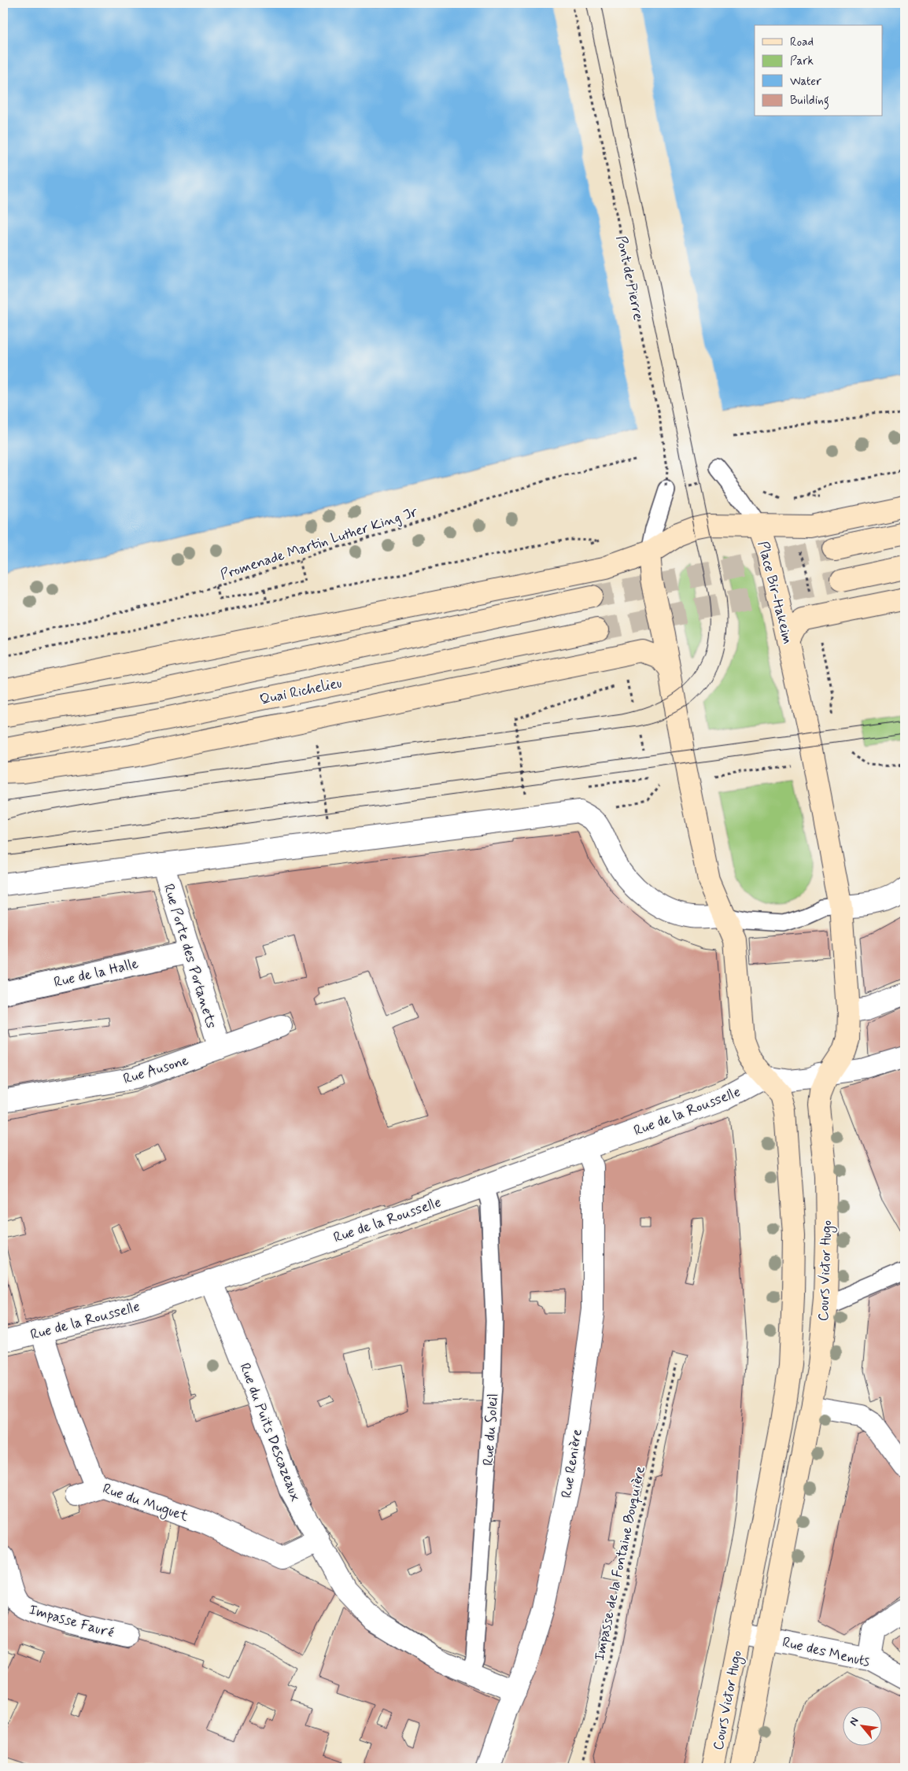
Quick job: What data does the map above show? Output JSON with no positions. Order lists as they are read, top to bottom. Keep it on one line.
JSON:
{"streets":{"main road":["Place Bir-Hakeim","Quai Richelieu","Cours Victor Hugo"],"street":["Rue Porte des Portanets","Rue de la Halle","Rue Ausone","Rue de la Rousselle","Rue du Puits Descazeaux","Rue Renière","Rue du Muguet","Impasse Fauré","Rue des Menuts"],"lane":["Rue du Soleil"],"path":["Pont de Pierre","Promenade Martin Luther King Jr","Impasse de la Fontaine Bouquière"]},"crossings":[["Place Bir-Hakeim","Cours Victor Hugo"],["Rue Porte des Portanets","Rue de la Halle"],["Rue Porte des Portanets","Rue Ausone"],["Rue de la Rousselle","Cours Victor Hugo"],["Rue de la Rousselle","Rue du Soleil"],["Rue de la Rousselle","Rue du Puits Descazeaux"],["Rue de la Rousselle","Rue Renière"],["Rue de la Rousselle","Rue du Muguet"],["Cours Victor Hugo","Rue des Menuts"],["Rue du Soleil","Rue du Puits Descazeaux"],["Rue du Puits Descazeaux","Rue Renière"],["Rue du Puits Descazeaux","Rue du Muguet"]],"legend":["Road","Park","Water","Building"],"north":"top left"}
